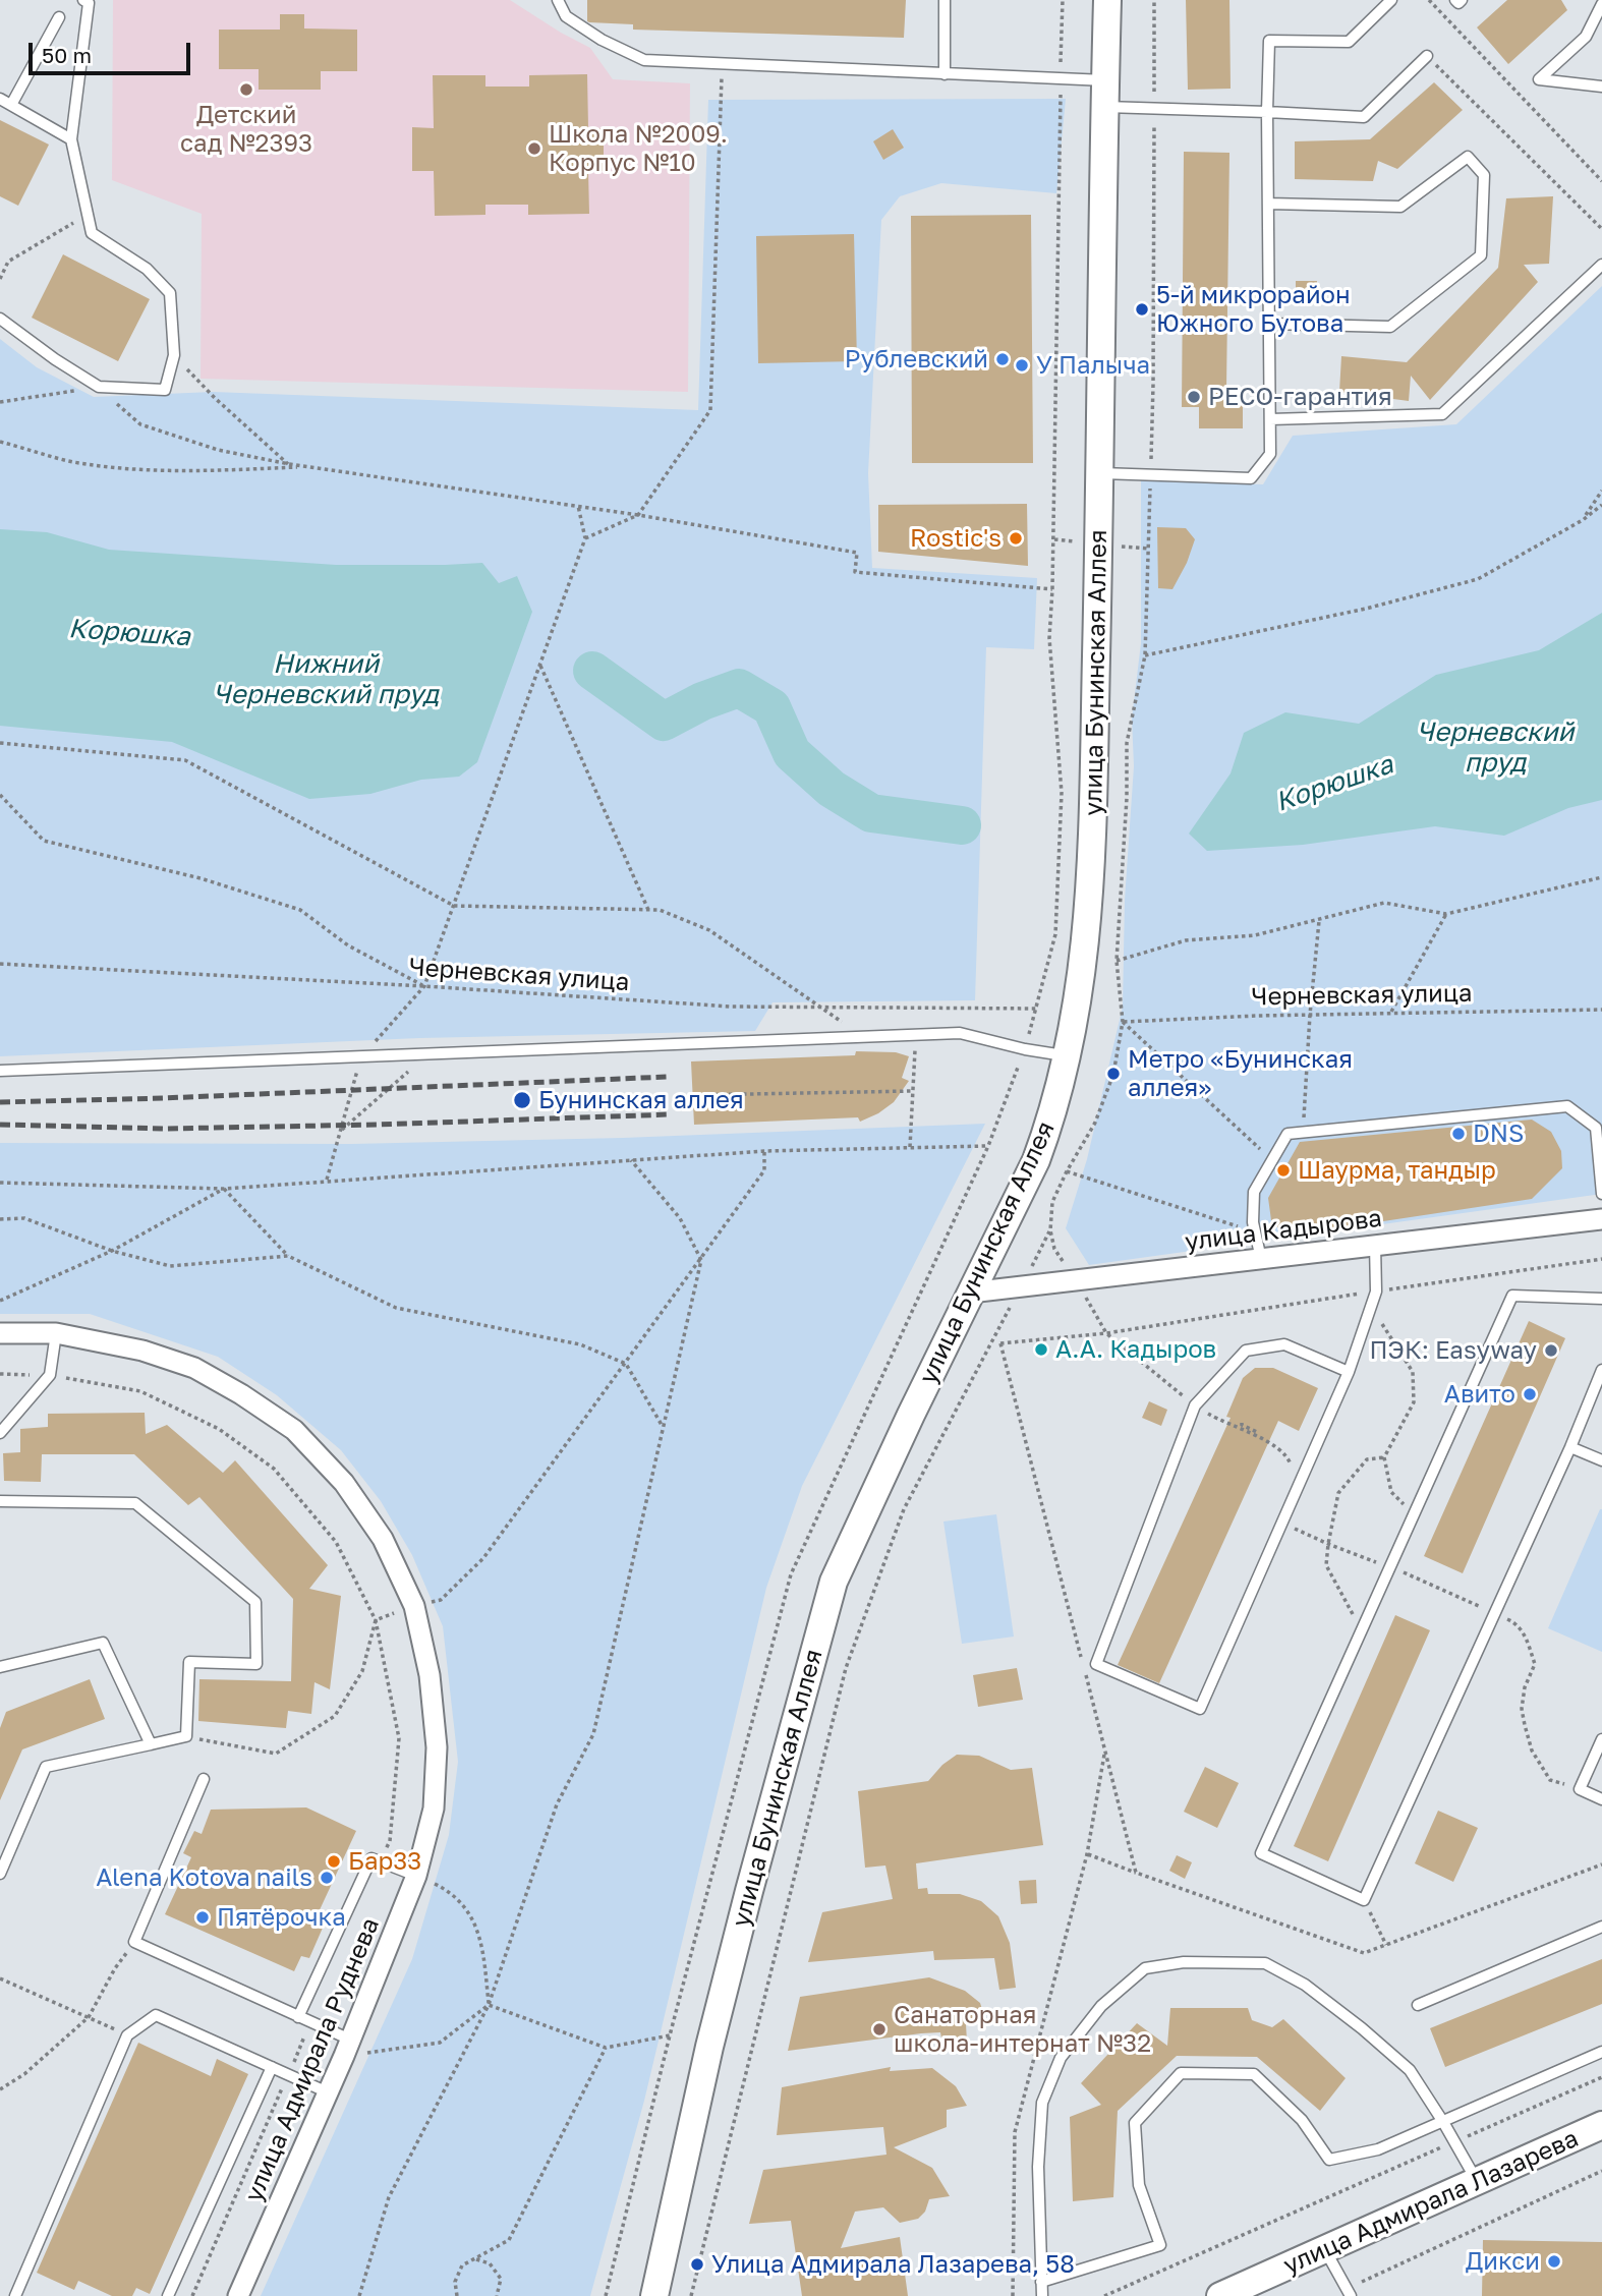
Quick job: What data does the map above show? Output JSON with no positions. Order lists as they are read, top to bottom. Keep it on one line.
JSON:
{"streets":{"street":["улица Бунинская Аллея","улица Кадырова","улица Адмирала Руднева","улица Адмирала Лазарева"],"path":["Черневская улица"]},"crossings":[["улица Бунинская Аллея","улица Кадырова"]],"water":["Корюшка","Нижний Черневский пруд","Черневский пруд"],"places":["Детский сад №2393","Школа №2009. Корпус №10","5-й микрорайон Южного Бутова","Рублевский","У Палыча","РЕСО-гарантия","Rostic's","Метро «Бунинская аллея»","Бунинская аллея","DNS","Шаурма, тандыр","А.А. Кадыров","ПЭК: Easyway","Авито","Бар33","Alena Kotova nails","Пятёрочка","Санаторная школа-интернат №32","Дикси","Улица Адмирала Лазарева, 58"],"scale_bar":"50 m"}
